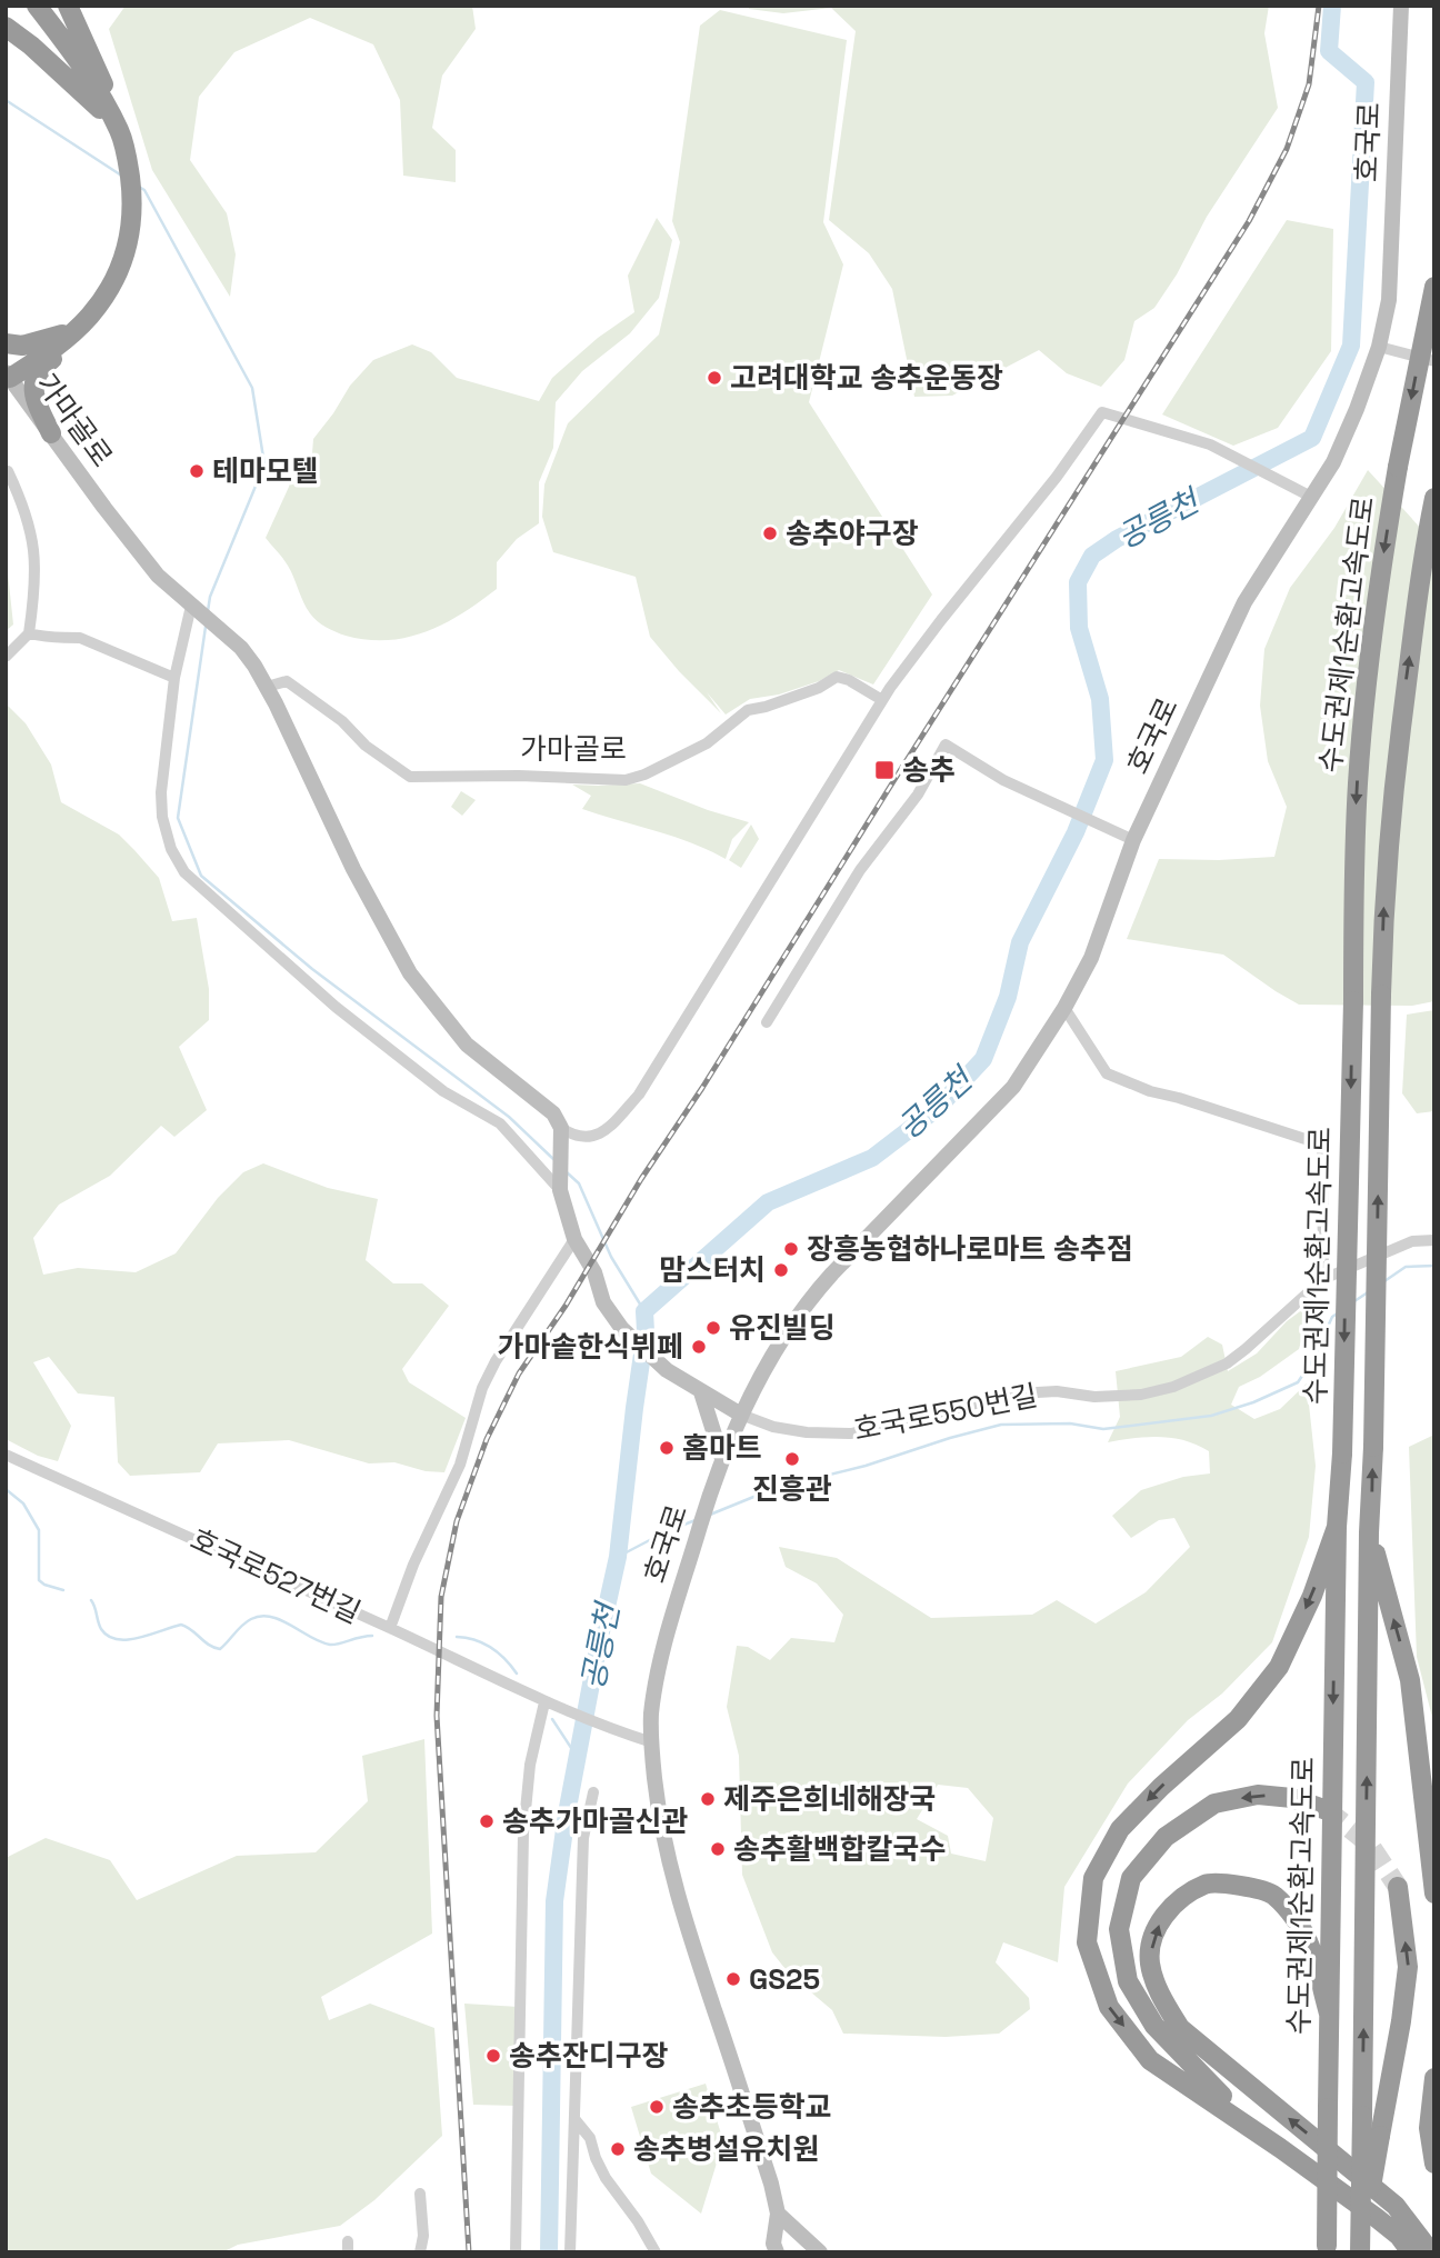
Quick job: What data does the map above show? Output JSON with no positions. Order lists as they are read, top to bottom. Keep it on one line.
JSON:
{"streets":{"highway":["수도권제1순환고속도로"],"street":["호국로","가마골로","호국로550번길","호국로527번길"]},"crossings":[["호국로","호국로550번길"],["호국로","호국로527번길"]],"water":["공릉천"],"places":{"other":["고려대학교 송추운동장","테마모텔","송추야구장","장흥농협하나로마트 송추점","맘스터치","유진빌딩","가마솥한식뷔페","홈마트","진흥관","제주은희네해장국","송추가마골신관","송추활백합칼국수","GS25","송추잔디구장","송추초등학교","송추병설유치원"],"transit":["송추"]}}
